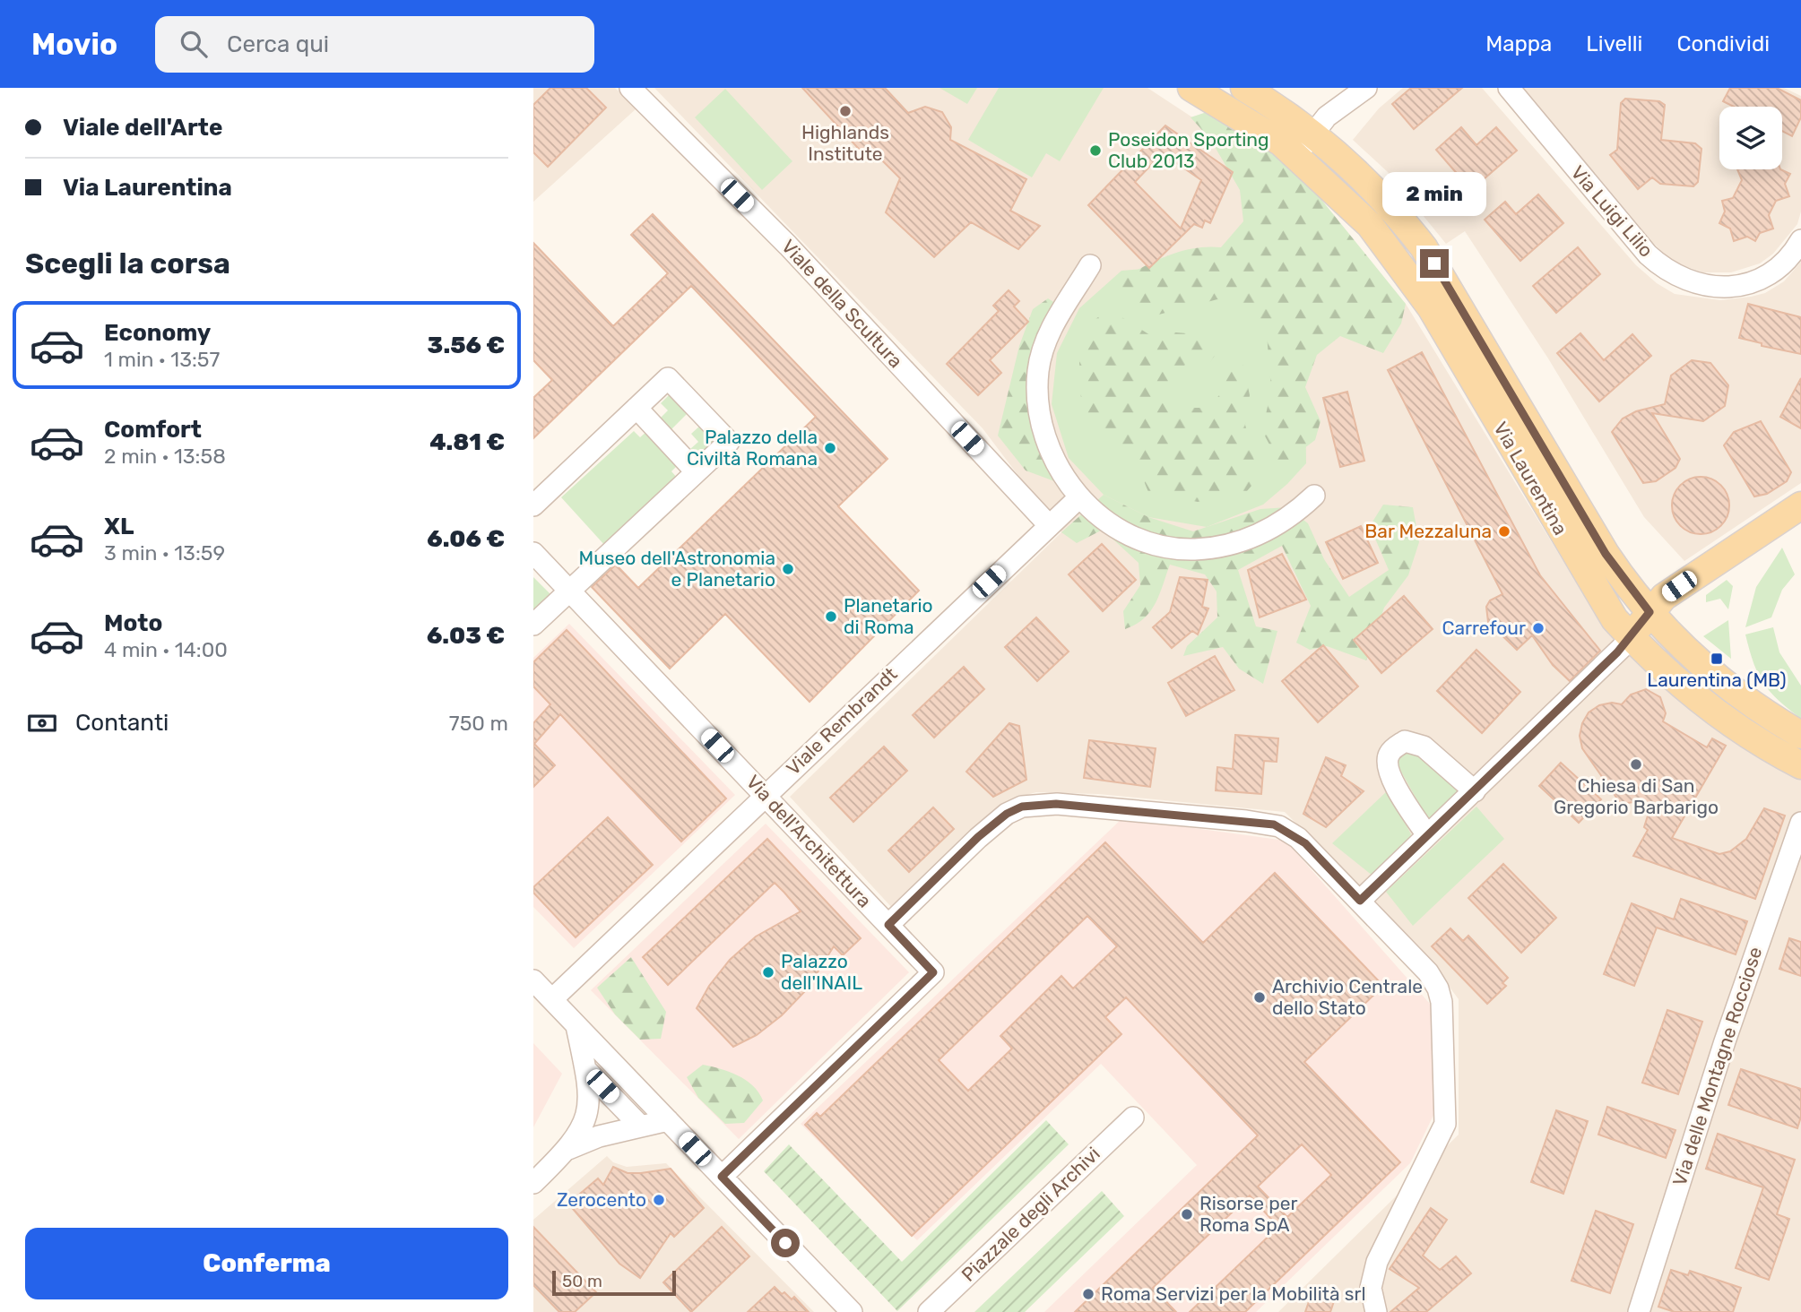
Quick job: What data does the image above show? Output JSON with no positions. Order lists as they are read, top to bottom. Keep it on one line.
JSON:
{"streets":{"main road":["Via Laurentina"],"street":["Via Luigi Lilio","Viale della Scultura","Viale Rembrandt","Via dell'Architettura","Via delle Montagne Rocciose","Piazzale degli Archivi"]},"crossings":[["Viale della Scultura","Viale Rembrandt"],["Viale Rembrandt","Via dell'Architettura"]],"places":{"other":["Highlands Institute","Poseidon Sporting Club 2013","Palazzo della Civiltà Romana","Bar Mezzaluna","Museo dell'Astronomia e Planetario","Planetario di Roma","Carrefour","Chiesa di San Gregorio Barbarigo","Palazzo dell'INAIL","Archivio Centrale dello Stato","Zerocento","Risorse per Roma SpA","Roma Servizi per la Mobilità srl"],"transit":["Laurentina (MB)"]},"scale_bar":"50 m","page":{"header":"Movio","search":"Cerca qui","nav":["Mappa","Livelli","Condividi"],"banner":["Viale dell'Arte","Via Laurentina"],"bubble":"2 min","heading":"Scegli la corsa","list":[{"name":"Economy","note":"1 min · 13:57","value":"3.56 €"},{"name":"Comfort","note":"2 min · 13:58","value":"4.81 €"},{"name":"XL","note":"3 min · 13:59","value":"6.06 €"},{"name":"Moto","note":"4 min · 14:00","value":"6.03 €"}],"pay":["Contanti","750 m"],"buttons":"Conferma","scale":"50 m"}}
